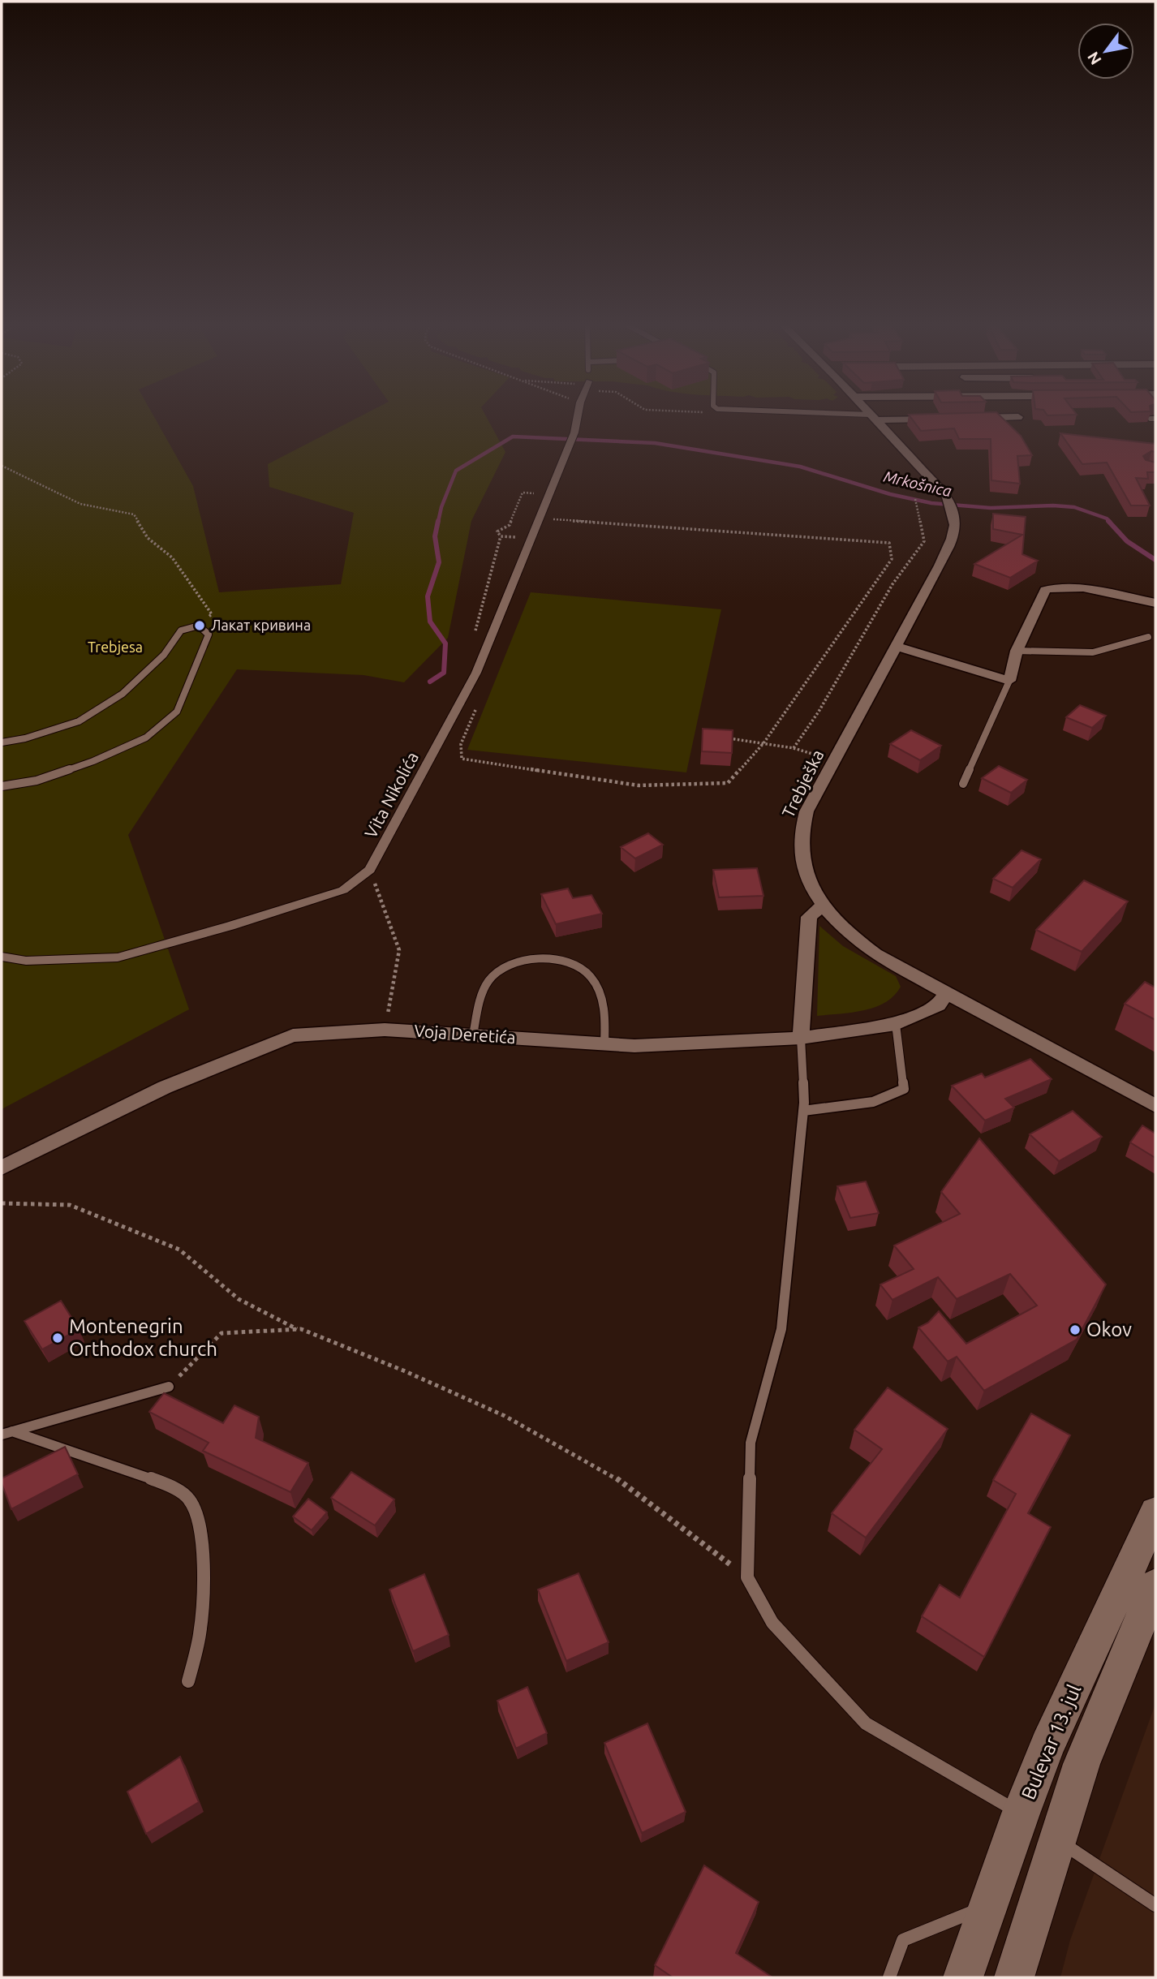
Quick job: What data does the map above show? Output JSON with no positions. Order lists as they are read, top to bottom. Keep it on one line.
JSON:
{"streets":{"main road":["Bulevar 13. jul"],"street":["Trebješka","Vita Nikolića","Voja Deretića"]},"crossings":[["Trebješka","Voja Deretića"]],"water":["Mrkošnica"],"parks":["Trebjesa"],"places":["Лакат кривина","Okov","Montenegrin Orthodox church"],"north":"bottom left"}
